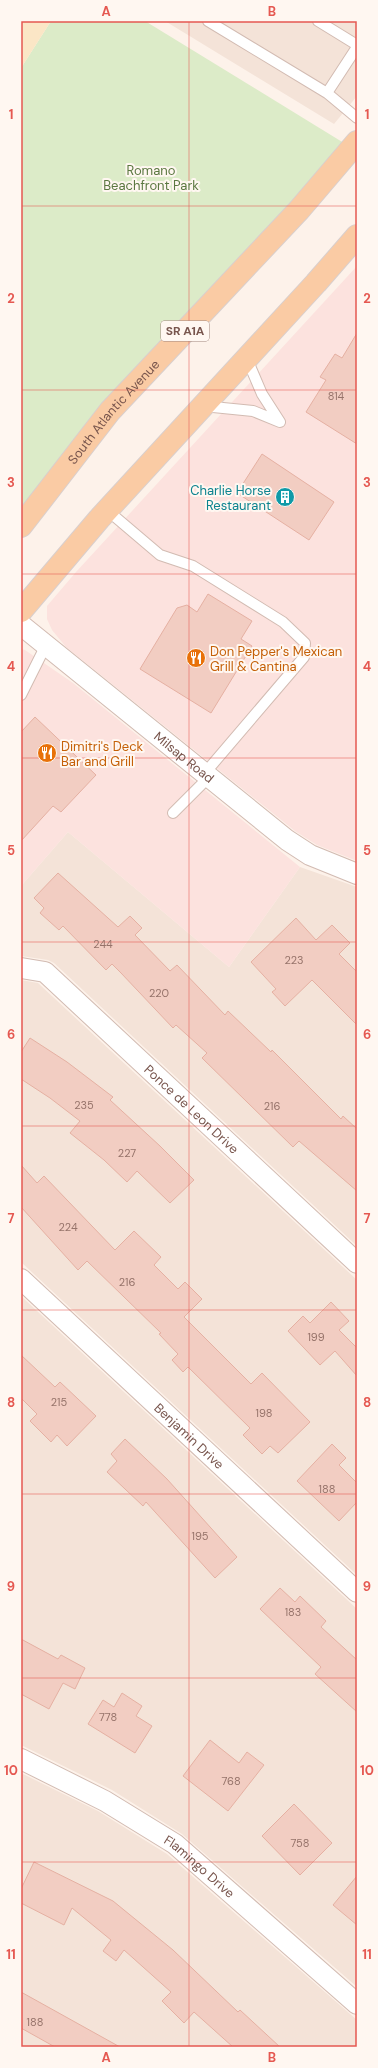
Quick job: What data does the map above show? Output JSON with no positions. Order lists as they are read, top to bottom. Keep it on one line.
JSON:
{"streets":{"main road":["SR A1A","South Atlantic Avenue"],"street":["Milsap Road","Ponce de Leon Drive","Benjamin Drive","Flamingo Drive"]},"parks":["Romano Beachfront Park"],"places":{"building":["Charlie Horse Restaurant"],"restaurant":["Don Pepper's Mexican Grill & Cantina","Dimitri's Deck Bar and Grill"]},"house_numbers":["814","244","223","220","235","216","227","224","216","199","215","198","188","195","183","778","768","758","188"],"grid":{"columns":["A","B"],"rows":["1","2","3","4","5","6","7","8","9","10","11"]}}
